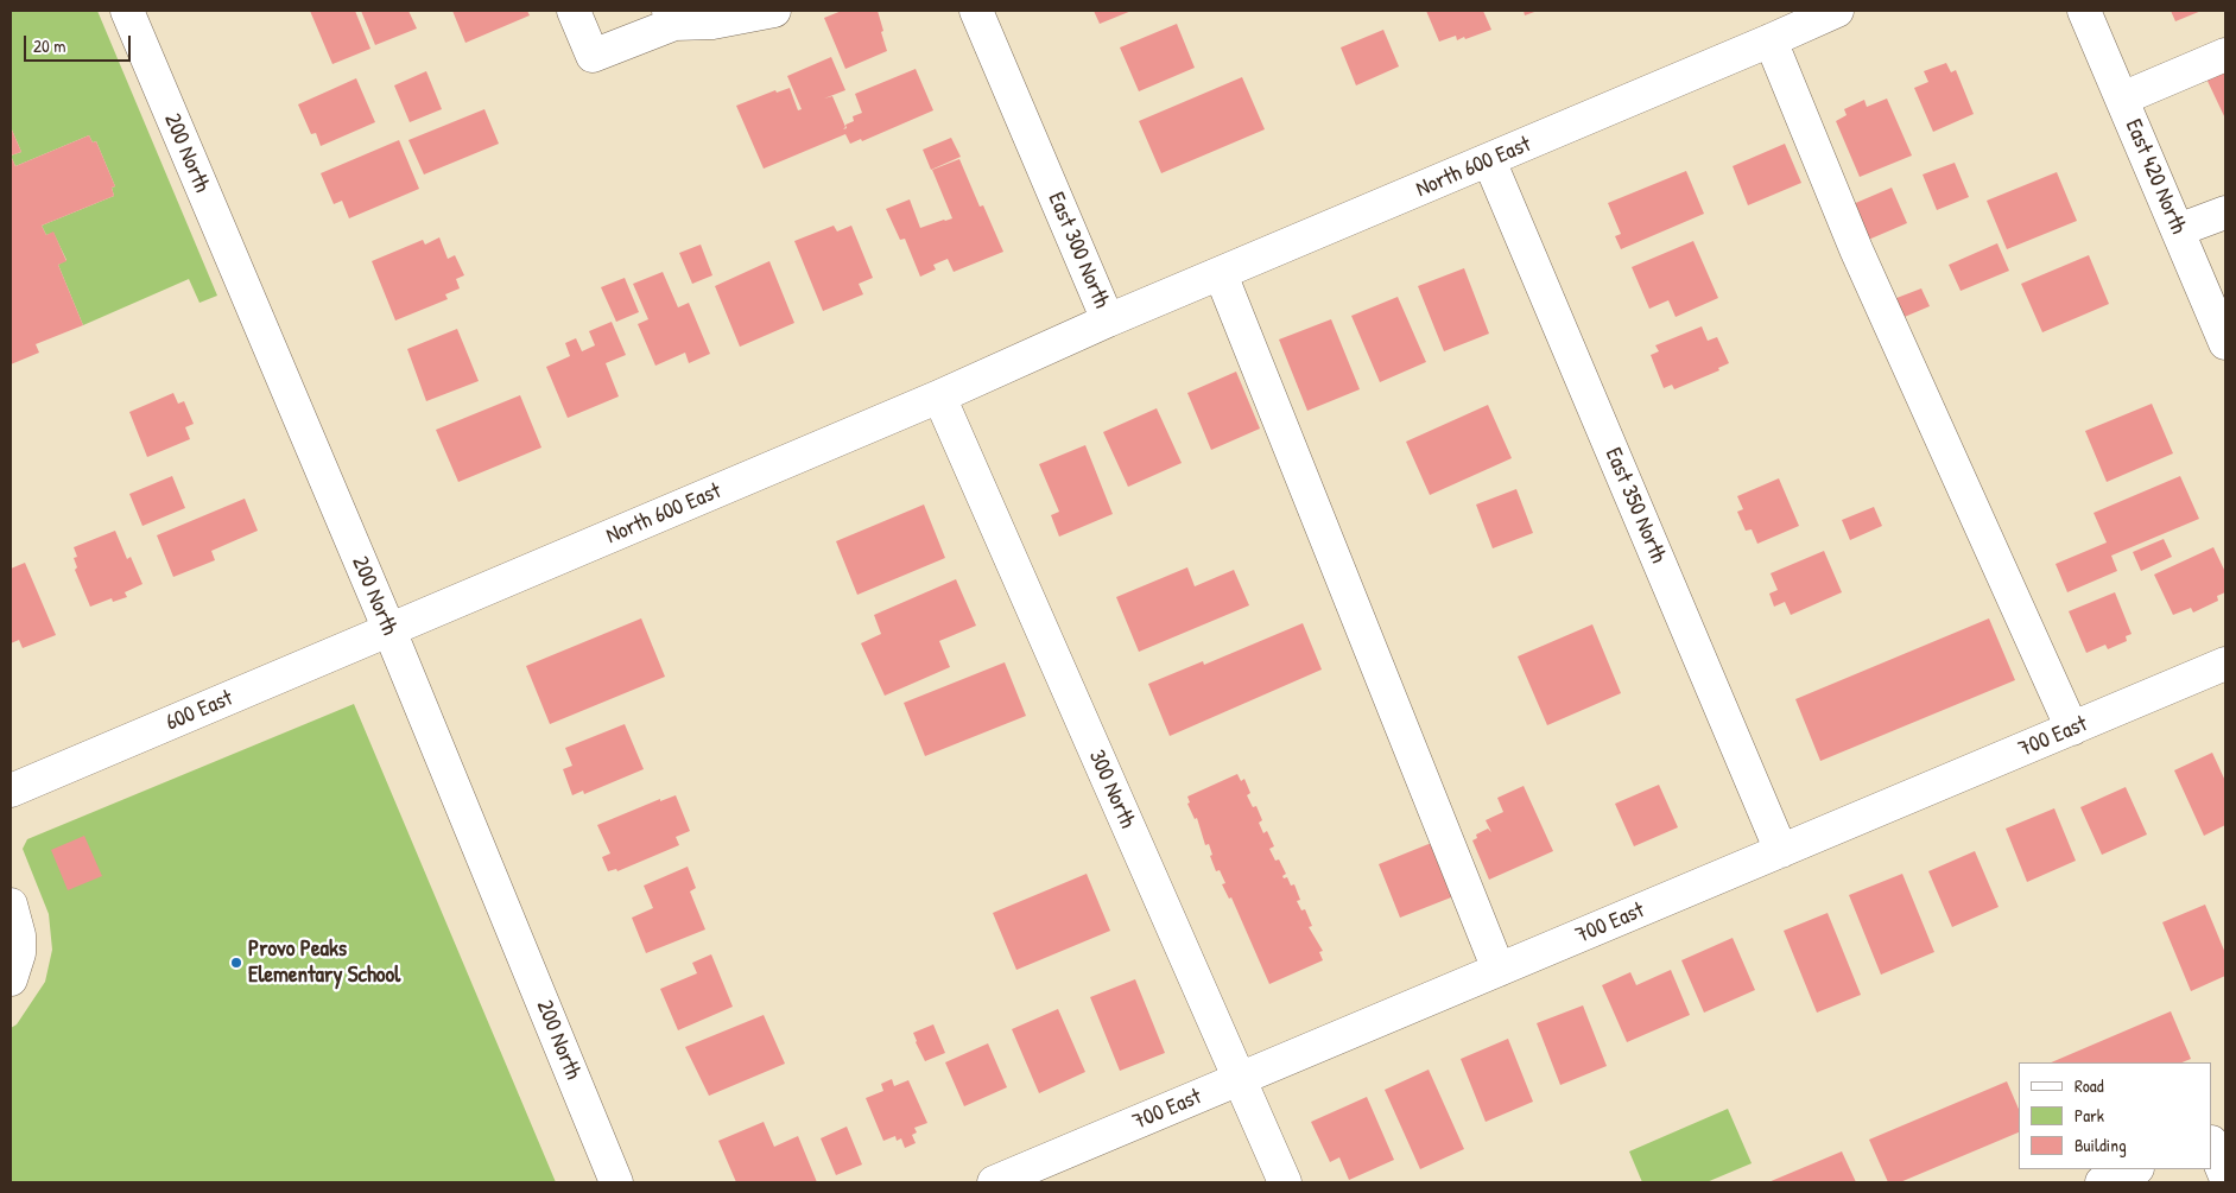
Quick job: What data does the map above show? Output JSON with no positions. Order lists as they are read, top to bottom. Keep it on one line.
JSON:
{"streets":{"street":["200 North","North 600 East","East 420 North","East 300 North","East 350 North","600 East","700 East","300 North"]},"crossings":[["200 North","North 600 East"],["200 North","600 East"],["North 600 East","East 300 North"],["North 600 East","East 350 North"],["North 600 East","600 East"],["North 600 East","300 North"],["East 300 North","300 North"],["East 350 North","700 East"],["700 East","300 North"]],"places":["Provo Peaks Elementary School"],"legend":["Road","Park","Building"],"scale_bar":"20 m"}
